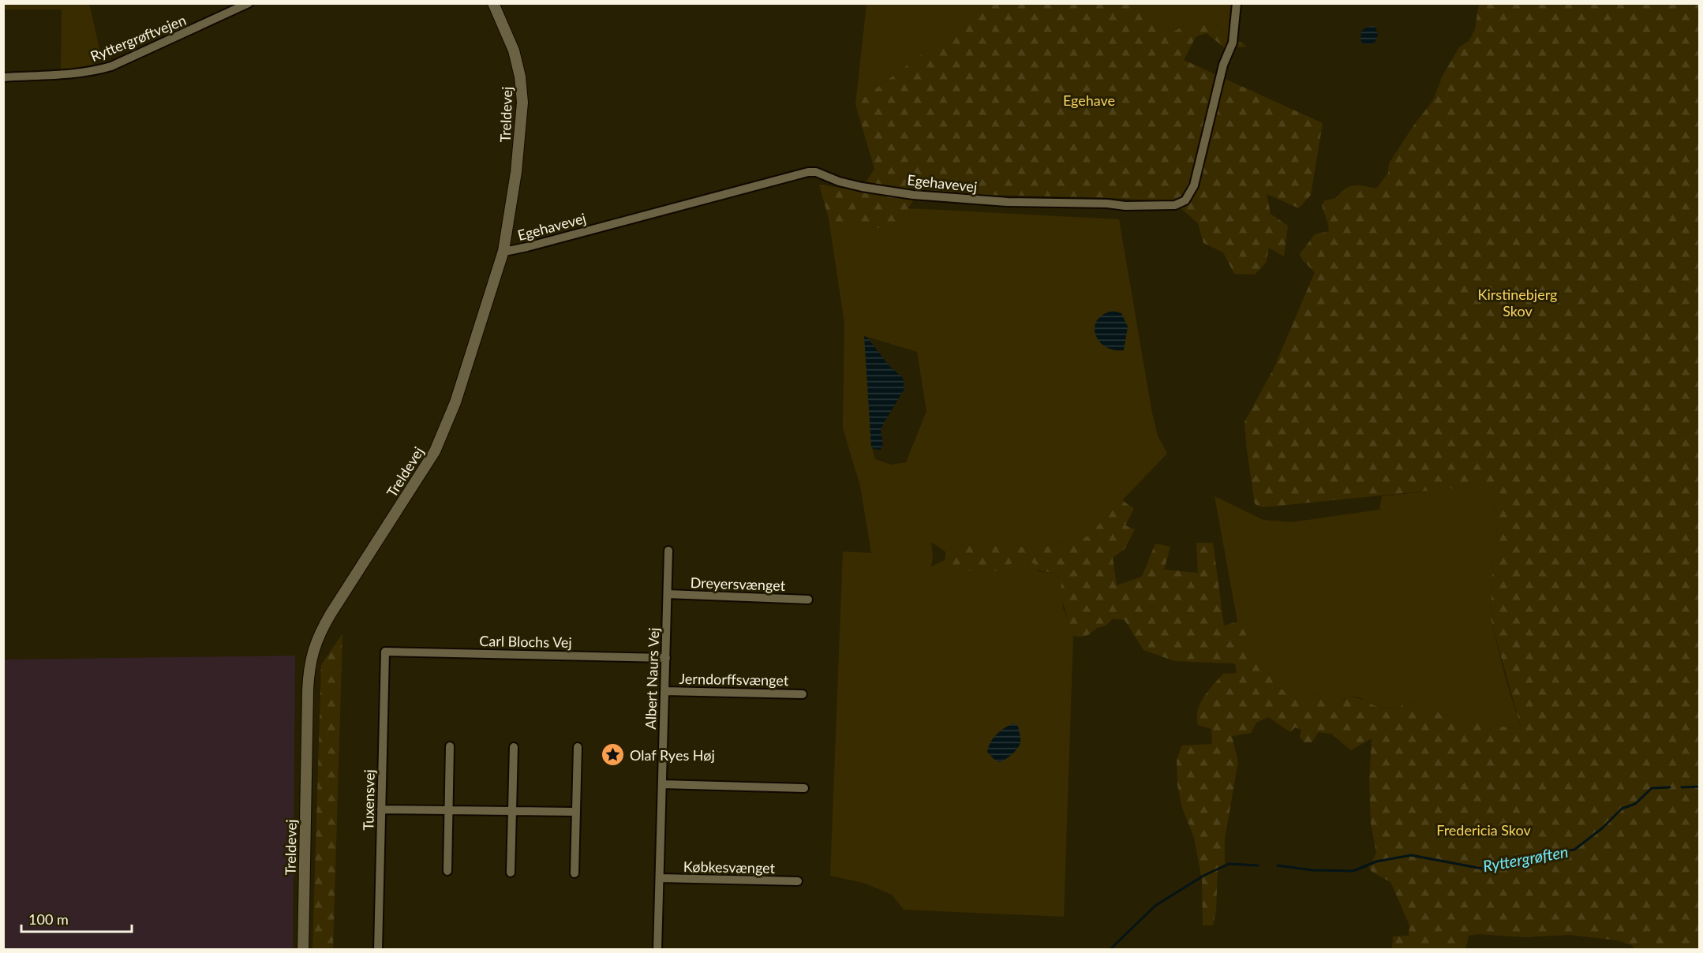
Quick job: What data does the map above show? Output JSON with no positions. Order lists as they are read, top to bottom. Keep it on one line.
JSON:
{"streets":{"street":["Ryttergrøftvejen","Treldevej","Egehavevej","Dreyersvænget","Carl Blochs Vej","Albert Naurs Vej","Jerndorffsvænget","Tuxensvej","Købkesvænget"]},"crossings":[["Treldevej","Egehavevej"],["Dreyersvænget","Albert Naurs Vej"],["Carl Blochs Vej","Albert Naurs Vej"],["Carl Blochs Vej","Tuxensvej"],["Albert Naurs Vej","Jerndorffsvænget"],["Albert Naurs Vej","Købkesvænget"]],"water":["Ryttergrøften"],"parks":["Egehave","Kirstinebjerg Skov","Fredericia Skov"],"places":{"place":["Olaf Ryes Høj"]},"scale_bar":"100 m"}
